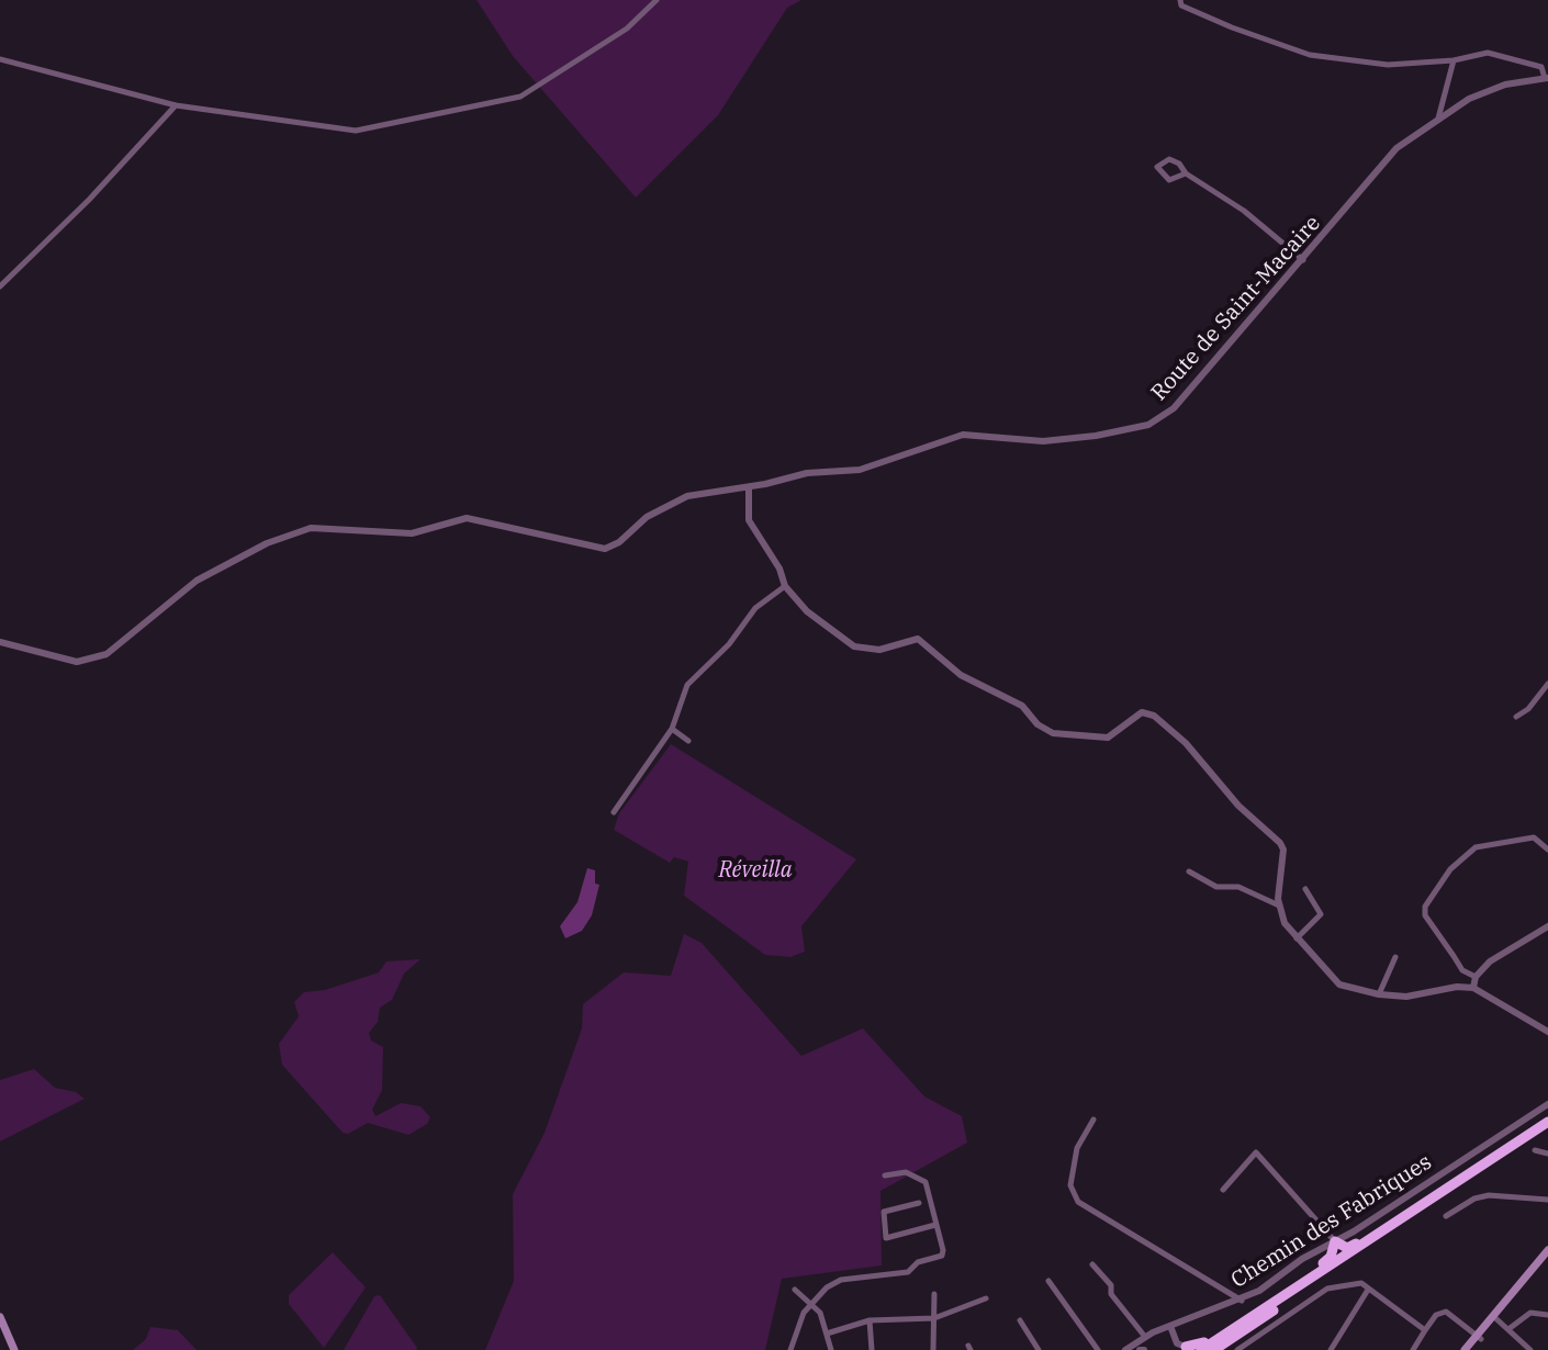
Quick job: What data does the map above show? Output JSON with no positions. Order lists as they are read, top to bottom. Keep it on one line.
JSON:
{"streets":{"street":["Route de Saint-Macaire","Chemin des Fabriques"]},"parks":["Réveilla"]}
